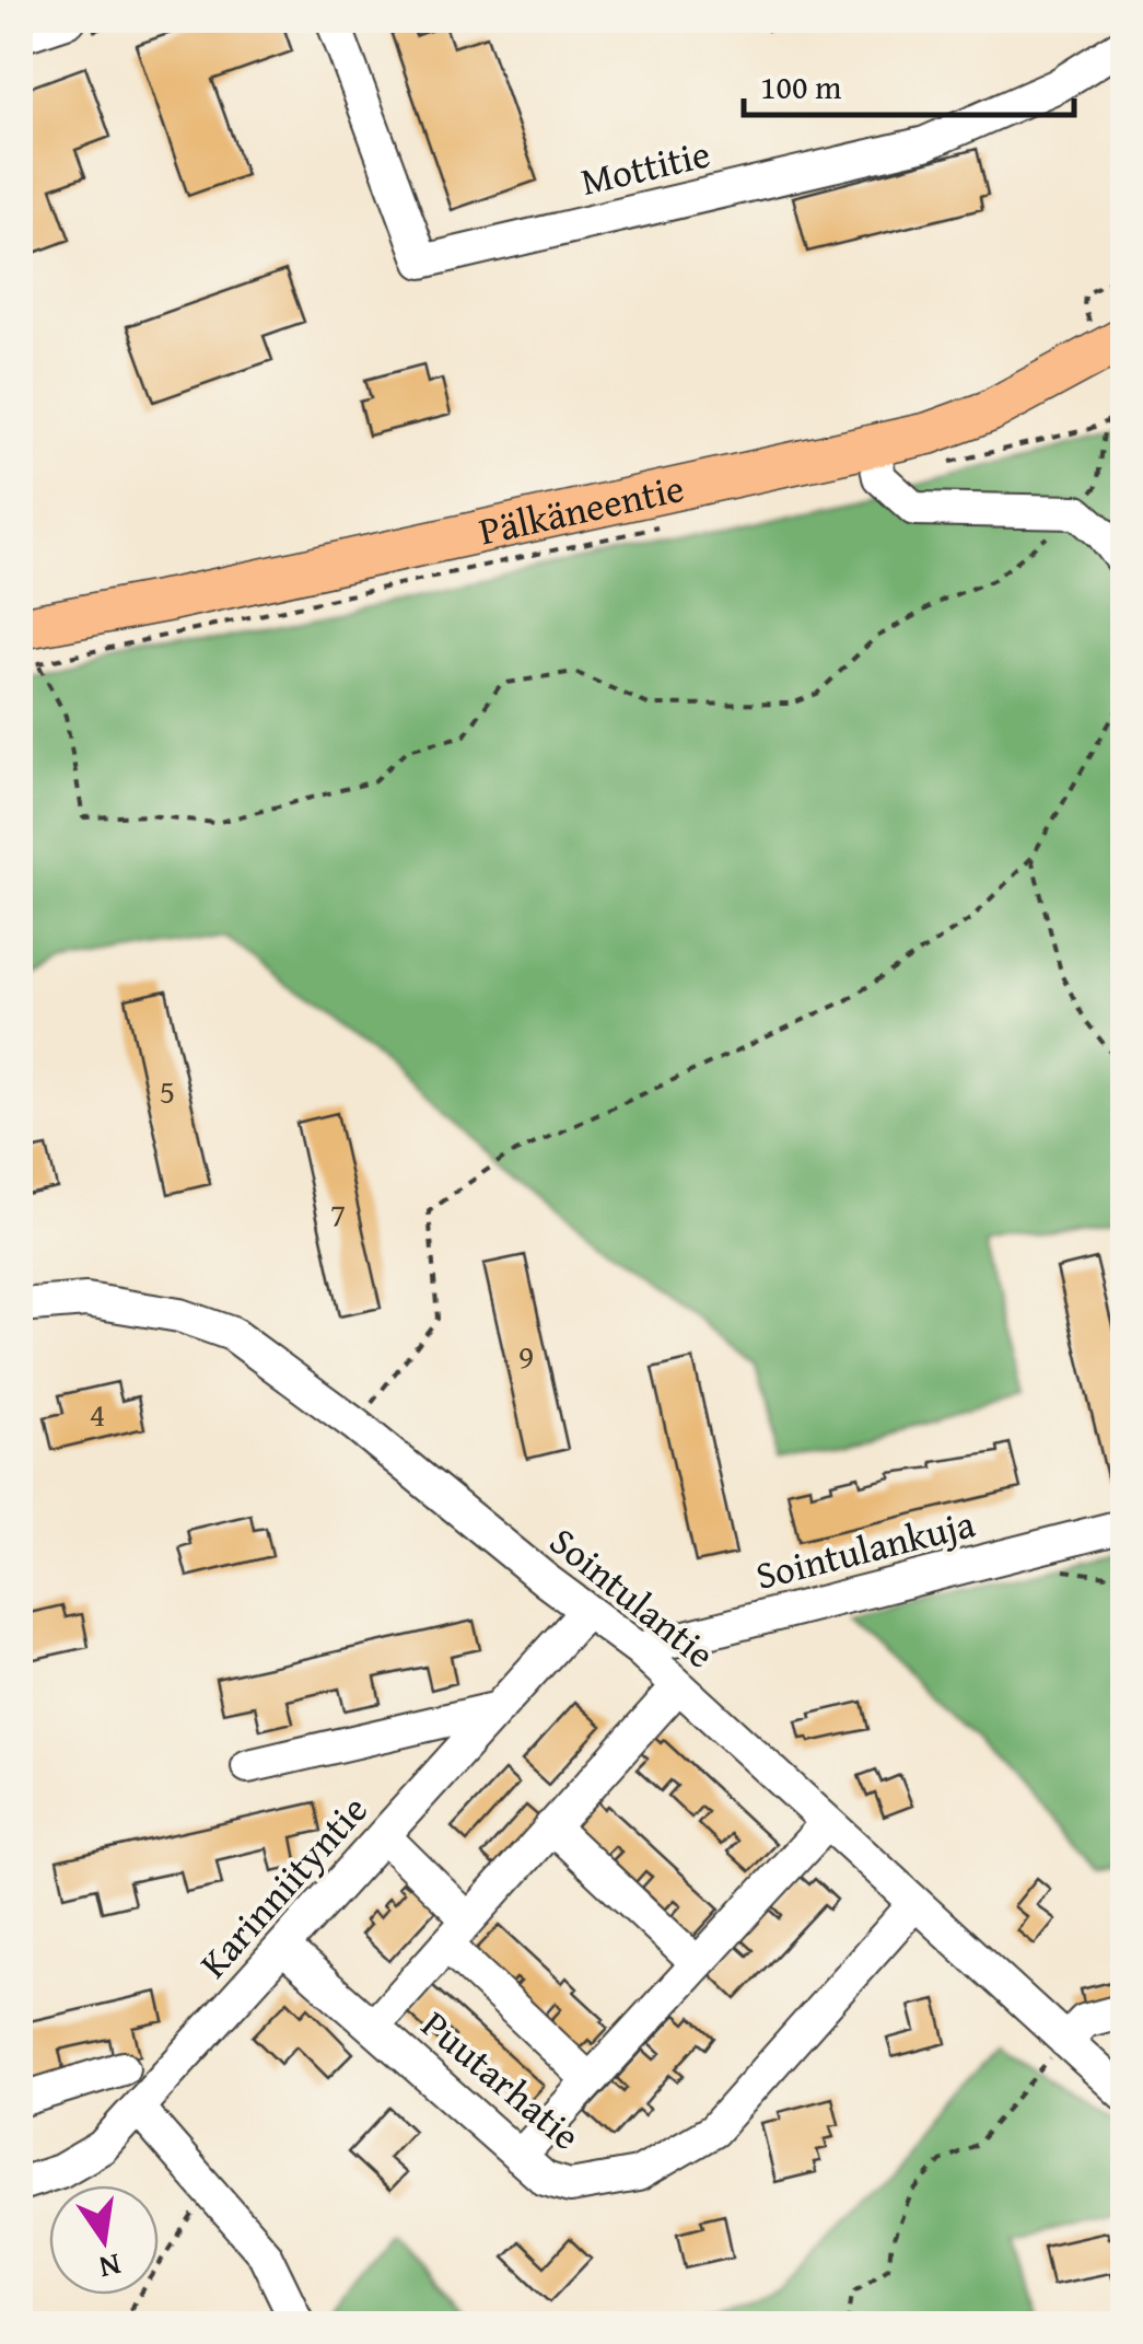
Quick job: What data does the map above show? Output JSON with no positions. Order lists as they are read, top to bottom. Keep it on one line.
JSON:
{"streets":{"main road":["Pälkäneentie"],"street":["Mottitie","Sointulankuja","Sointulantie","Karinniityntie","Puutarhatie"]},"crossings":[["Sointulankuja","Sointulantie"],["Sointulantie","Karinniityntie"],["Sointulantie","Puutarhatie"],["Karinniityntie","Puutarhatie"]],"house_numbers":["5","7","9","4"],"scale_bar":"100 m","north":"bottom"}
